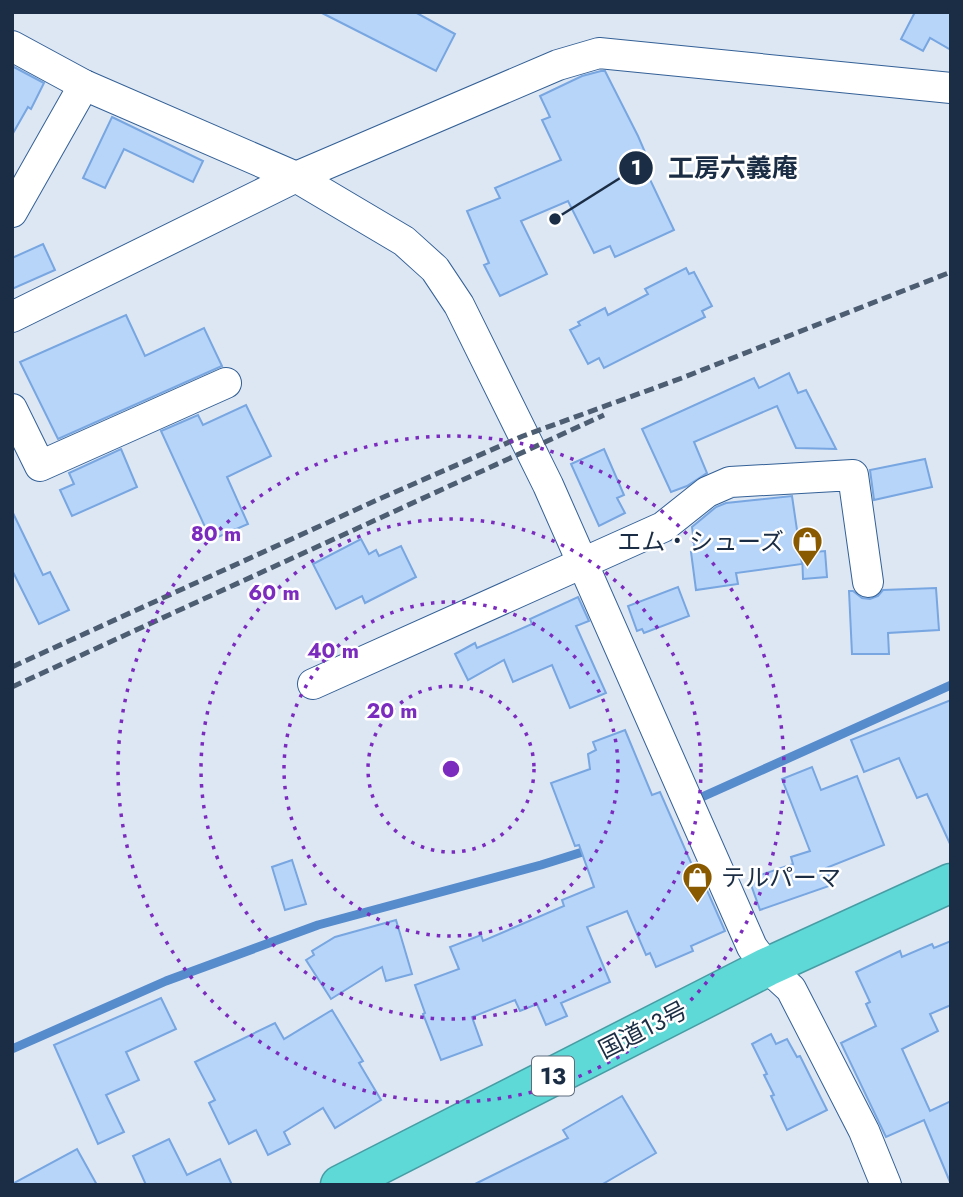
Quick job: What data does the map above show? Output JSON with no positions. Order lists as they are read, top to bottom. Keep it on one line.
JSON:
{"streets":{"highway":["国道13号","13"]},"places":{"other":["工房六義庵"],"shop":["エム・シューズ","テルパーマ"]},"rings":["80 m","60 m","40 m","20 m"]}
